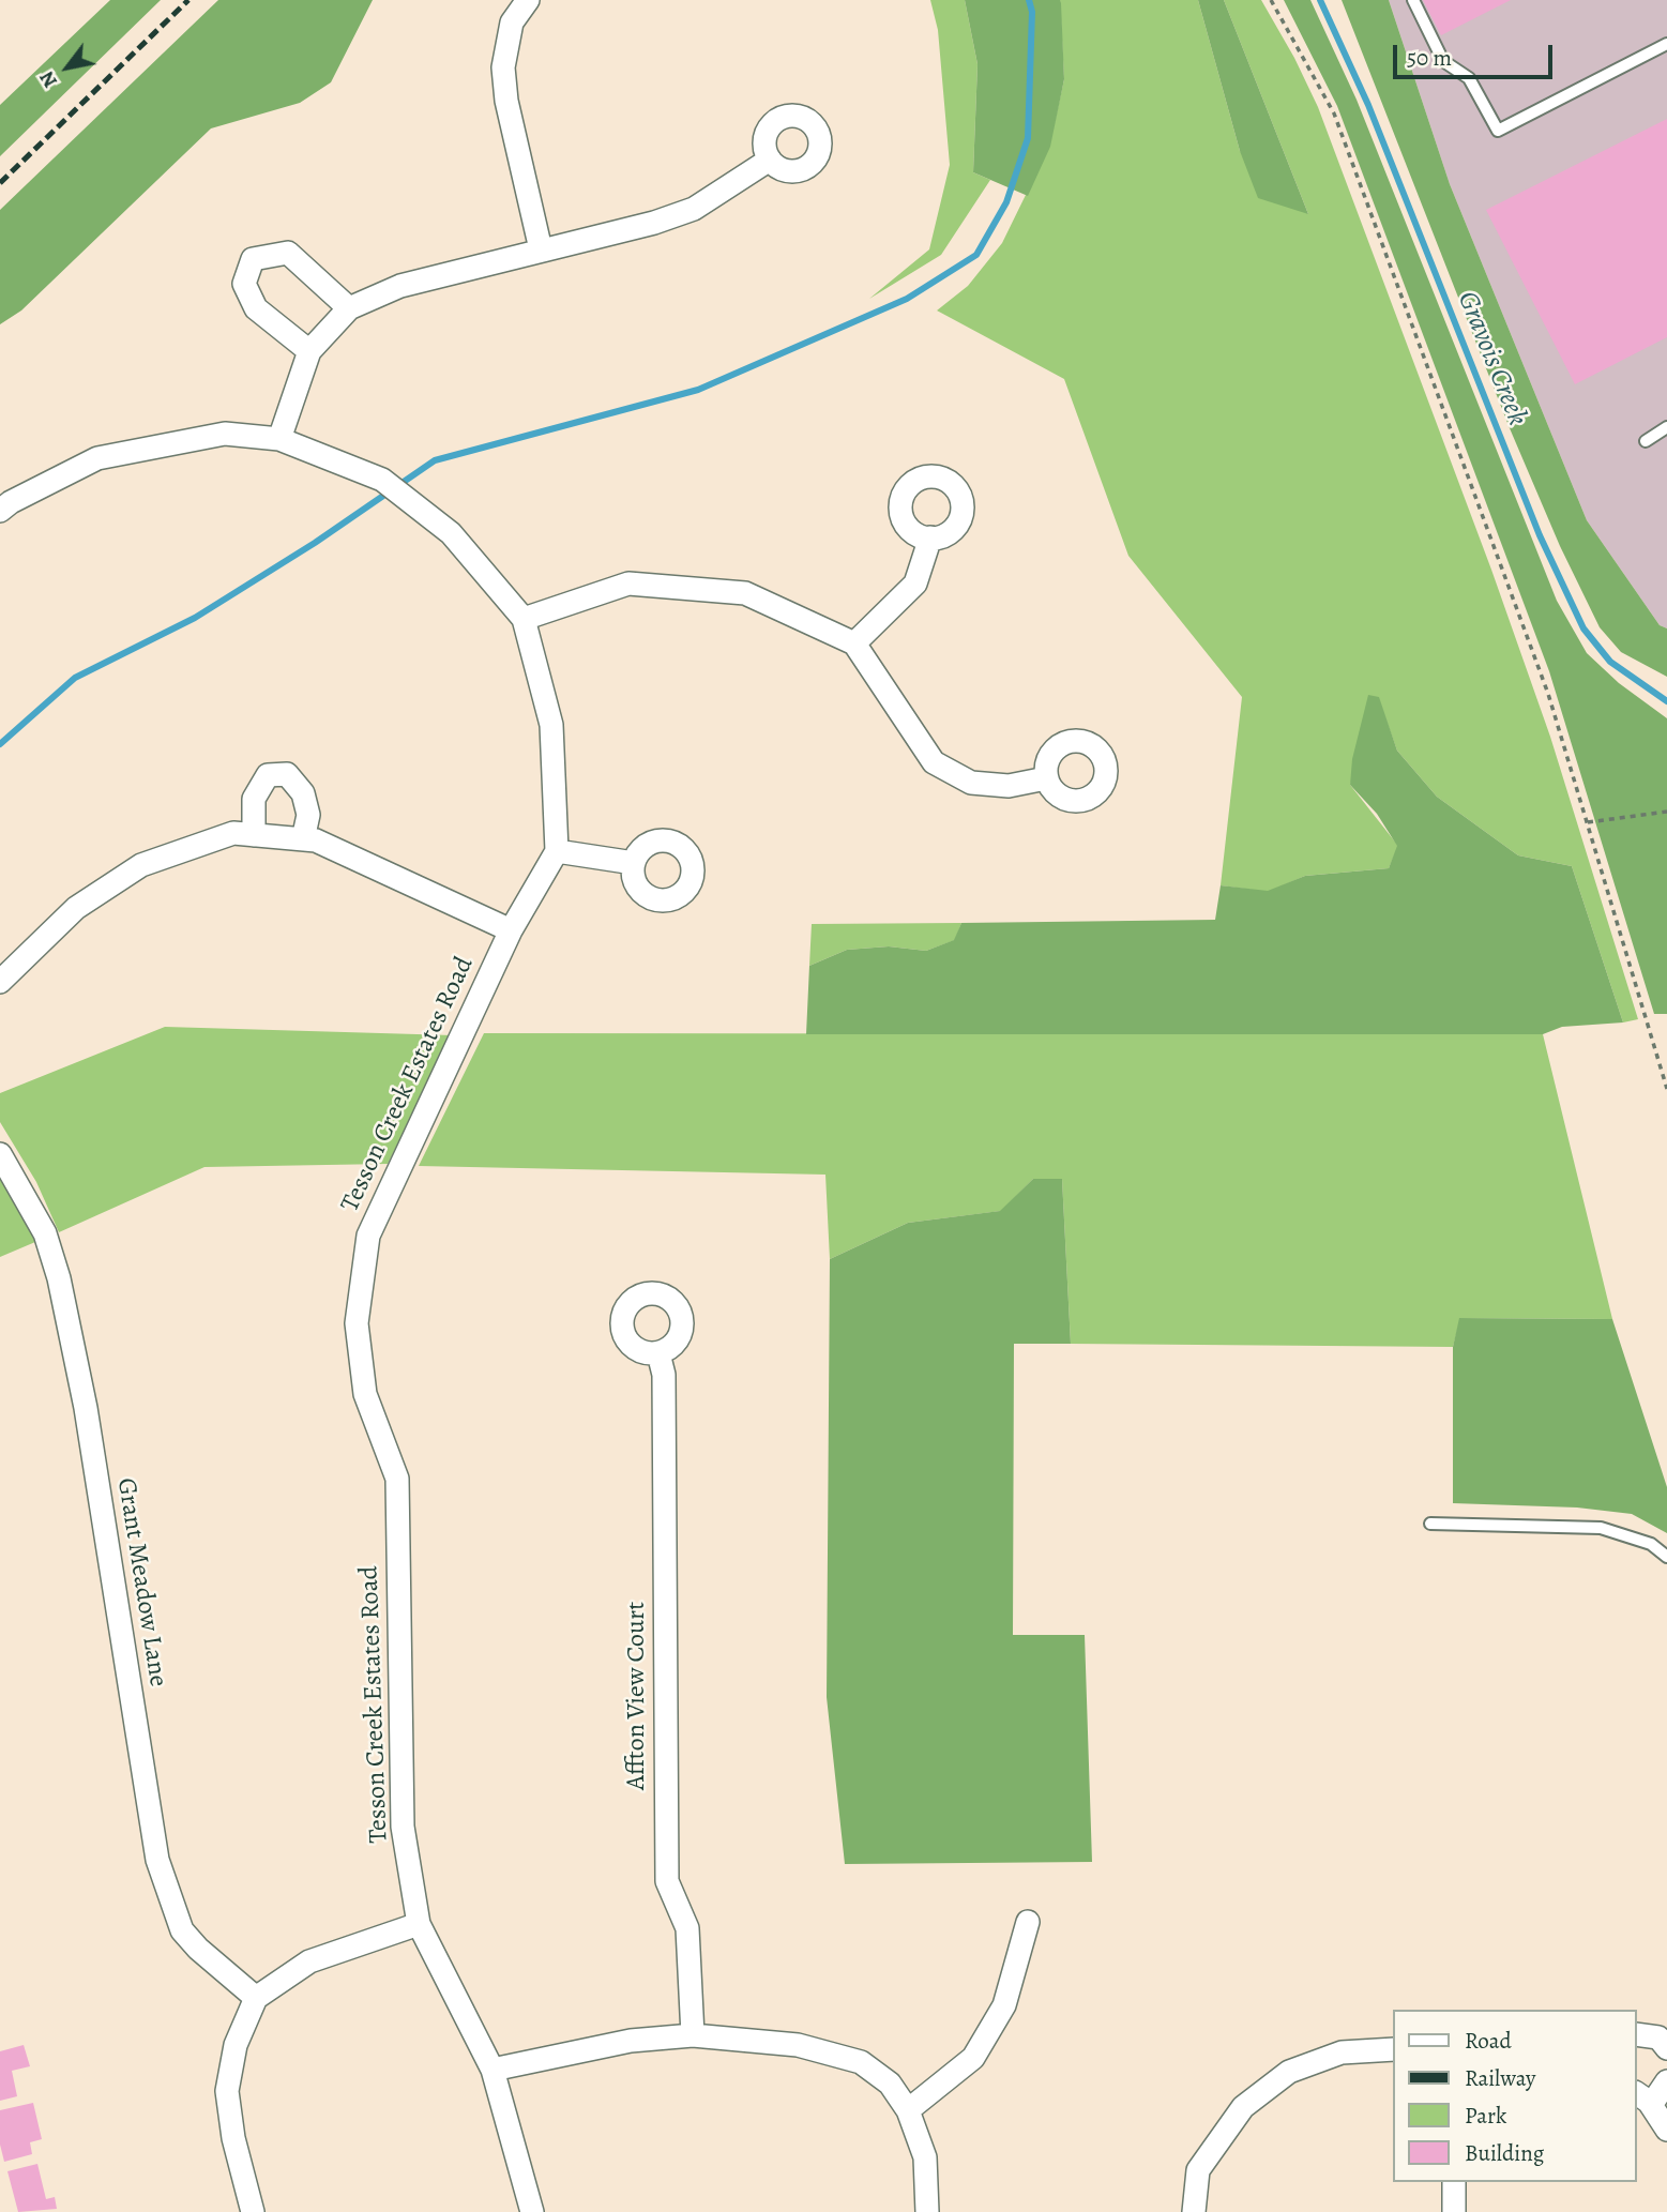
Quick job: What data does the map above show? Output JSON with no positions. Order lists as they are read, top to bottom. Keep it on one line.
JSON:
{"streets":{"street":["Tesson Creek Estates Road","Grant Meadow Lane","Affton View Court"]},"water":["Gravois Creek"],"legend":["Road","Railway","Park","Building"],"scale_bar":"50 m","north":"bottom left"}
